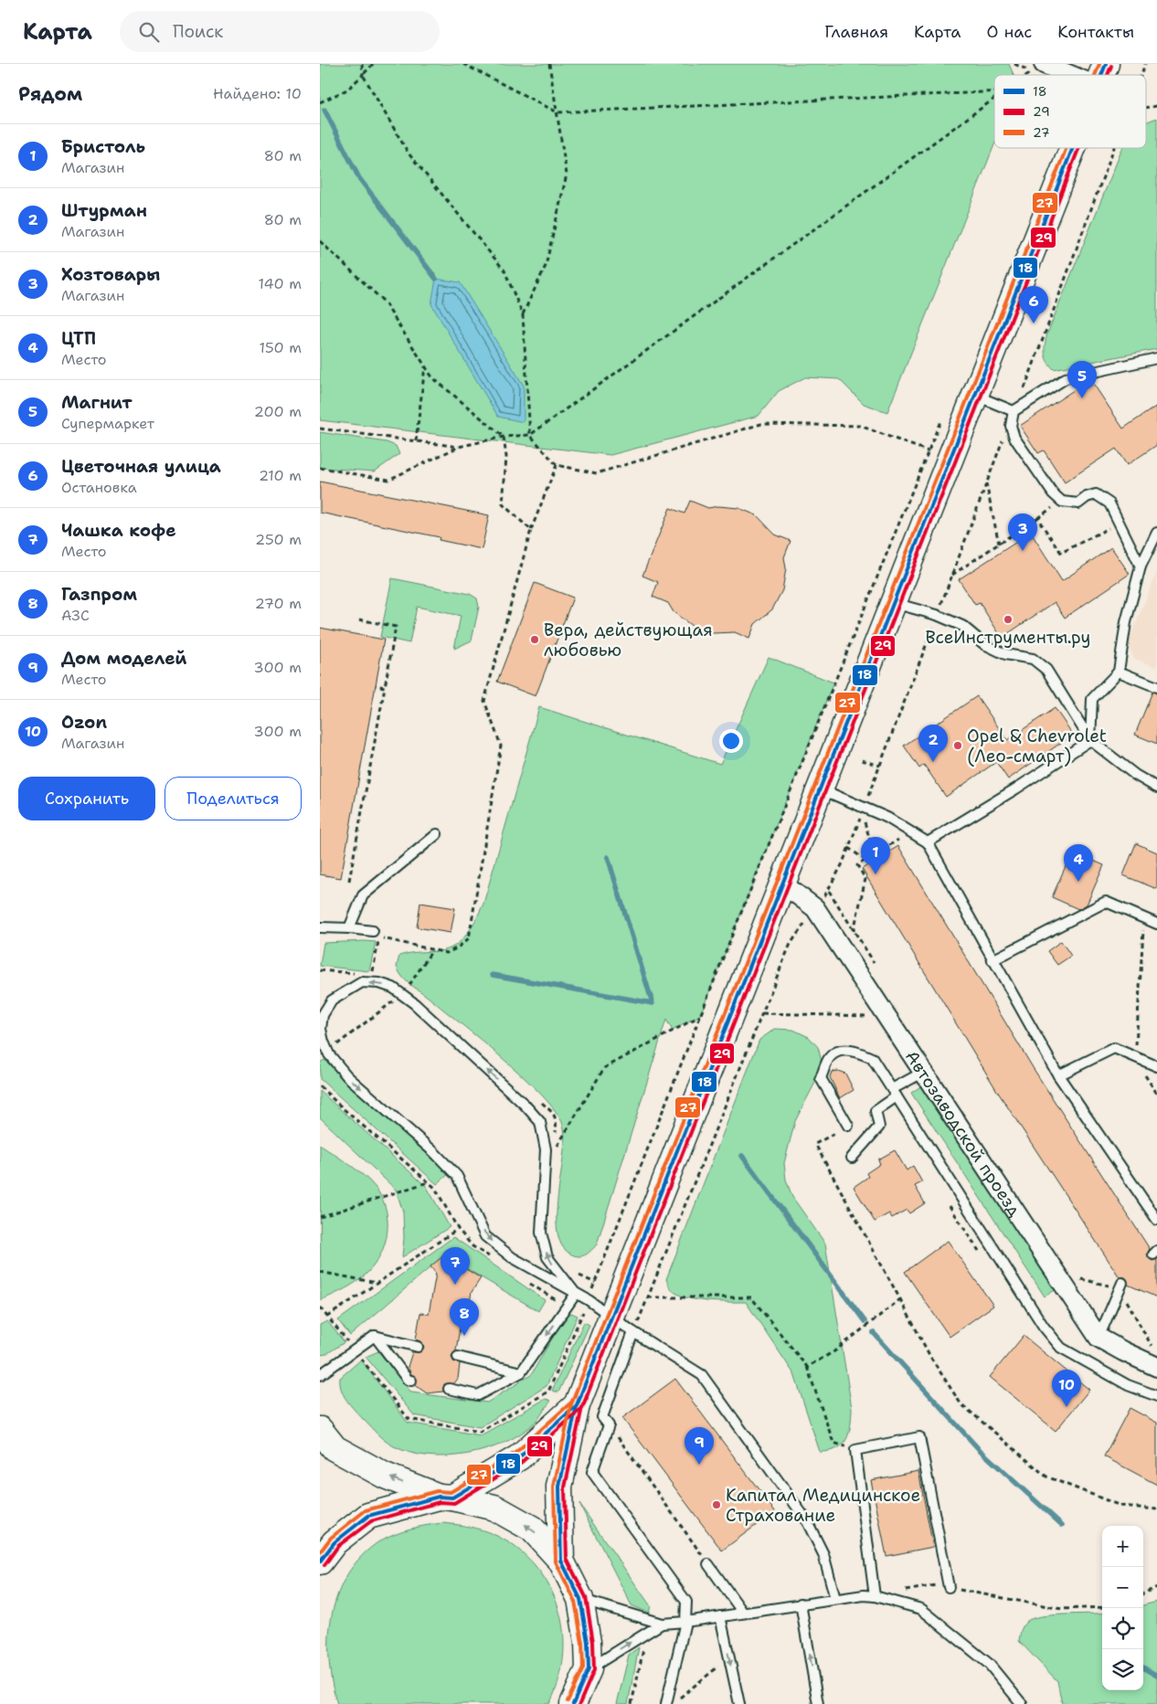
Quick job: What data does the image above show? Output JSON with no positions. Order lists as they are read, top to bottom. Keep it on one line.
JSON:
{"streets":{"street":["Автозаводской проезд"]},"places":["ВсеИнструменты.ру","Вера, действующая любовью","Opel & Chevrolet (Лео-смарт)","Капитал Медицинское Страхование"],"lines":["transit line 18","transit line 27","transit line 29"],"legend":["18","29","27"],"page":{"header":"Карта","search":"Поиск","nav":["Главная","Карта","О нас","Контакты"],"heading":["Рядом","Найдено: 10"],"list":[{"mark":"1","name":"Бристоль","note":"Магазин","value":"80 m"},{"mark":"2","name":"Штурман","note":"Магазин","value":"80 m"},{"mark":"3","name":"Хозтовары","note":"Магазин","value":"140 m"},{"mark":"4","name":"ЦТП","note":"Место","value":"150 m"},{"mark":"5","name":"Магнит","note":"Супермаркет","value":"200 m"},{"mark":"6","name":"Цветочная улица","note":"Остановка","value":"210 m"},{"mark":"7","name":"Чашка кофе","note":"Место","value":"250 m"},{"mark":"8","name":"Газпром","note":"АЗС","value":"270 m"},{"mark":"9","name":"Дом моделей","note":"Место","value":"300 m"},{"mark":"10","name":"Ozon","note":"Магазин","value":"300 m"}],"pins":["6","5","3","2","1","4","7","8","10","9"],"buttons":["Сохранить","Поделиться"],"map_buttons":["+","−"]}}
